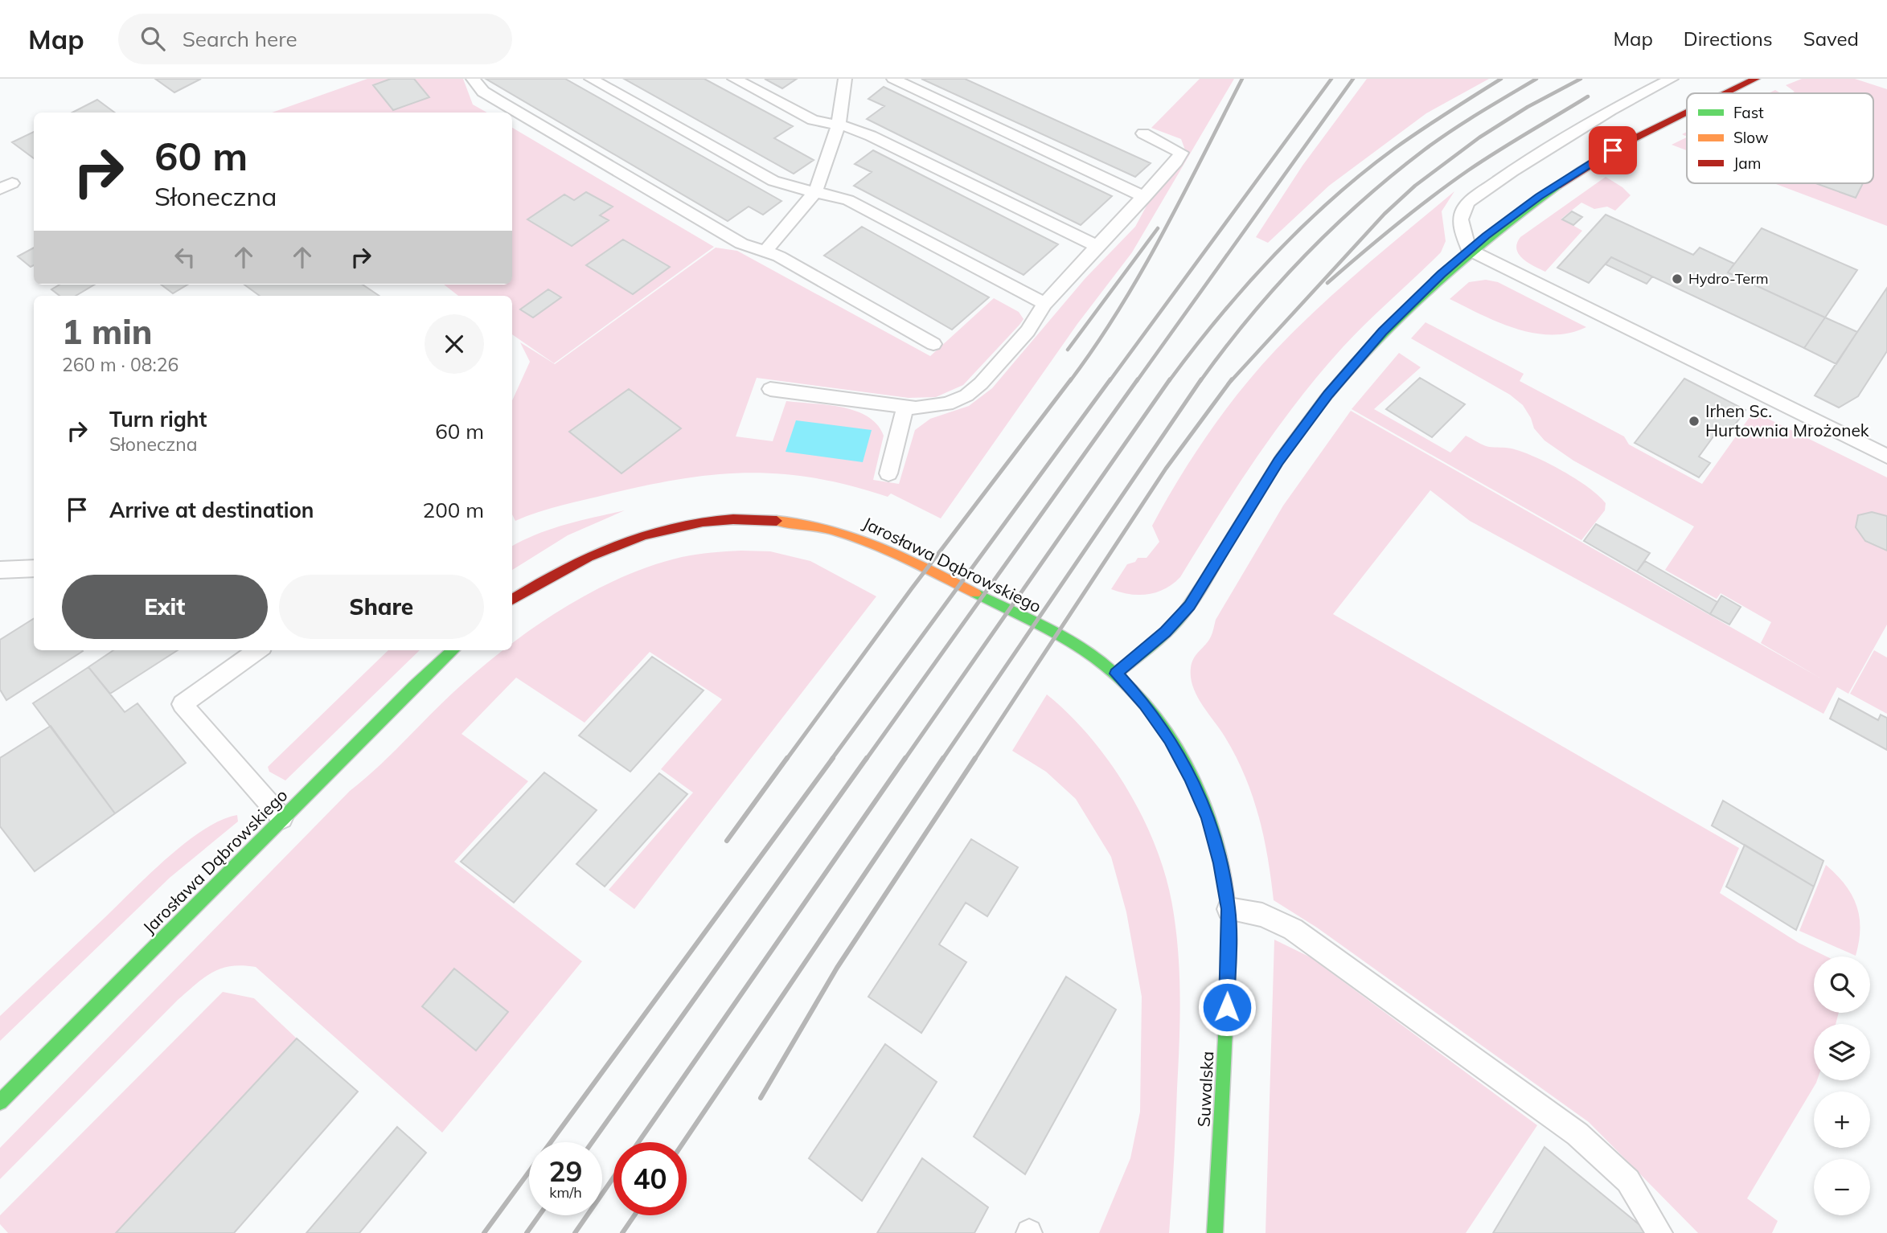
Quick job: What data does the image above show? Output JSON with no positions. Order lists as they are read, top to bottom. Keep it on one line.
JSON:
{"streets":{"street":["Jarosława Dąbrowskiego","Suwalska"]},"crossings":[["Jarosława Dąbrowskiego","Suwalska"]],"places":["Hydro-Term","Irhen Sc. Hurtownia Mrożonek"],"legend":["Fast","Slow","Jam"],"page":{"header":"Map","search":"Search here","nav":["Map","Directions","Saved"],"turn":["60 m","Słoneczna"],"heading":["1 min","260 m · 08:26"],"list":[{"name":"Turn right","note":"Słoneczna","value":"60 m"},{"name":"Arrive at destination","value":"200 m"}],"buttons":["Exit","Share"],"map_buttons":["+","−"],"speed":"29 km/h","limit":"40"}}
